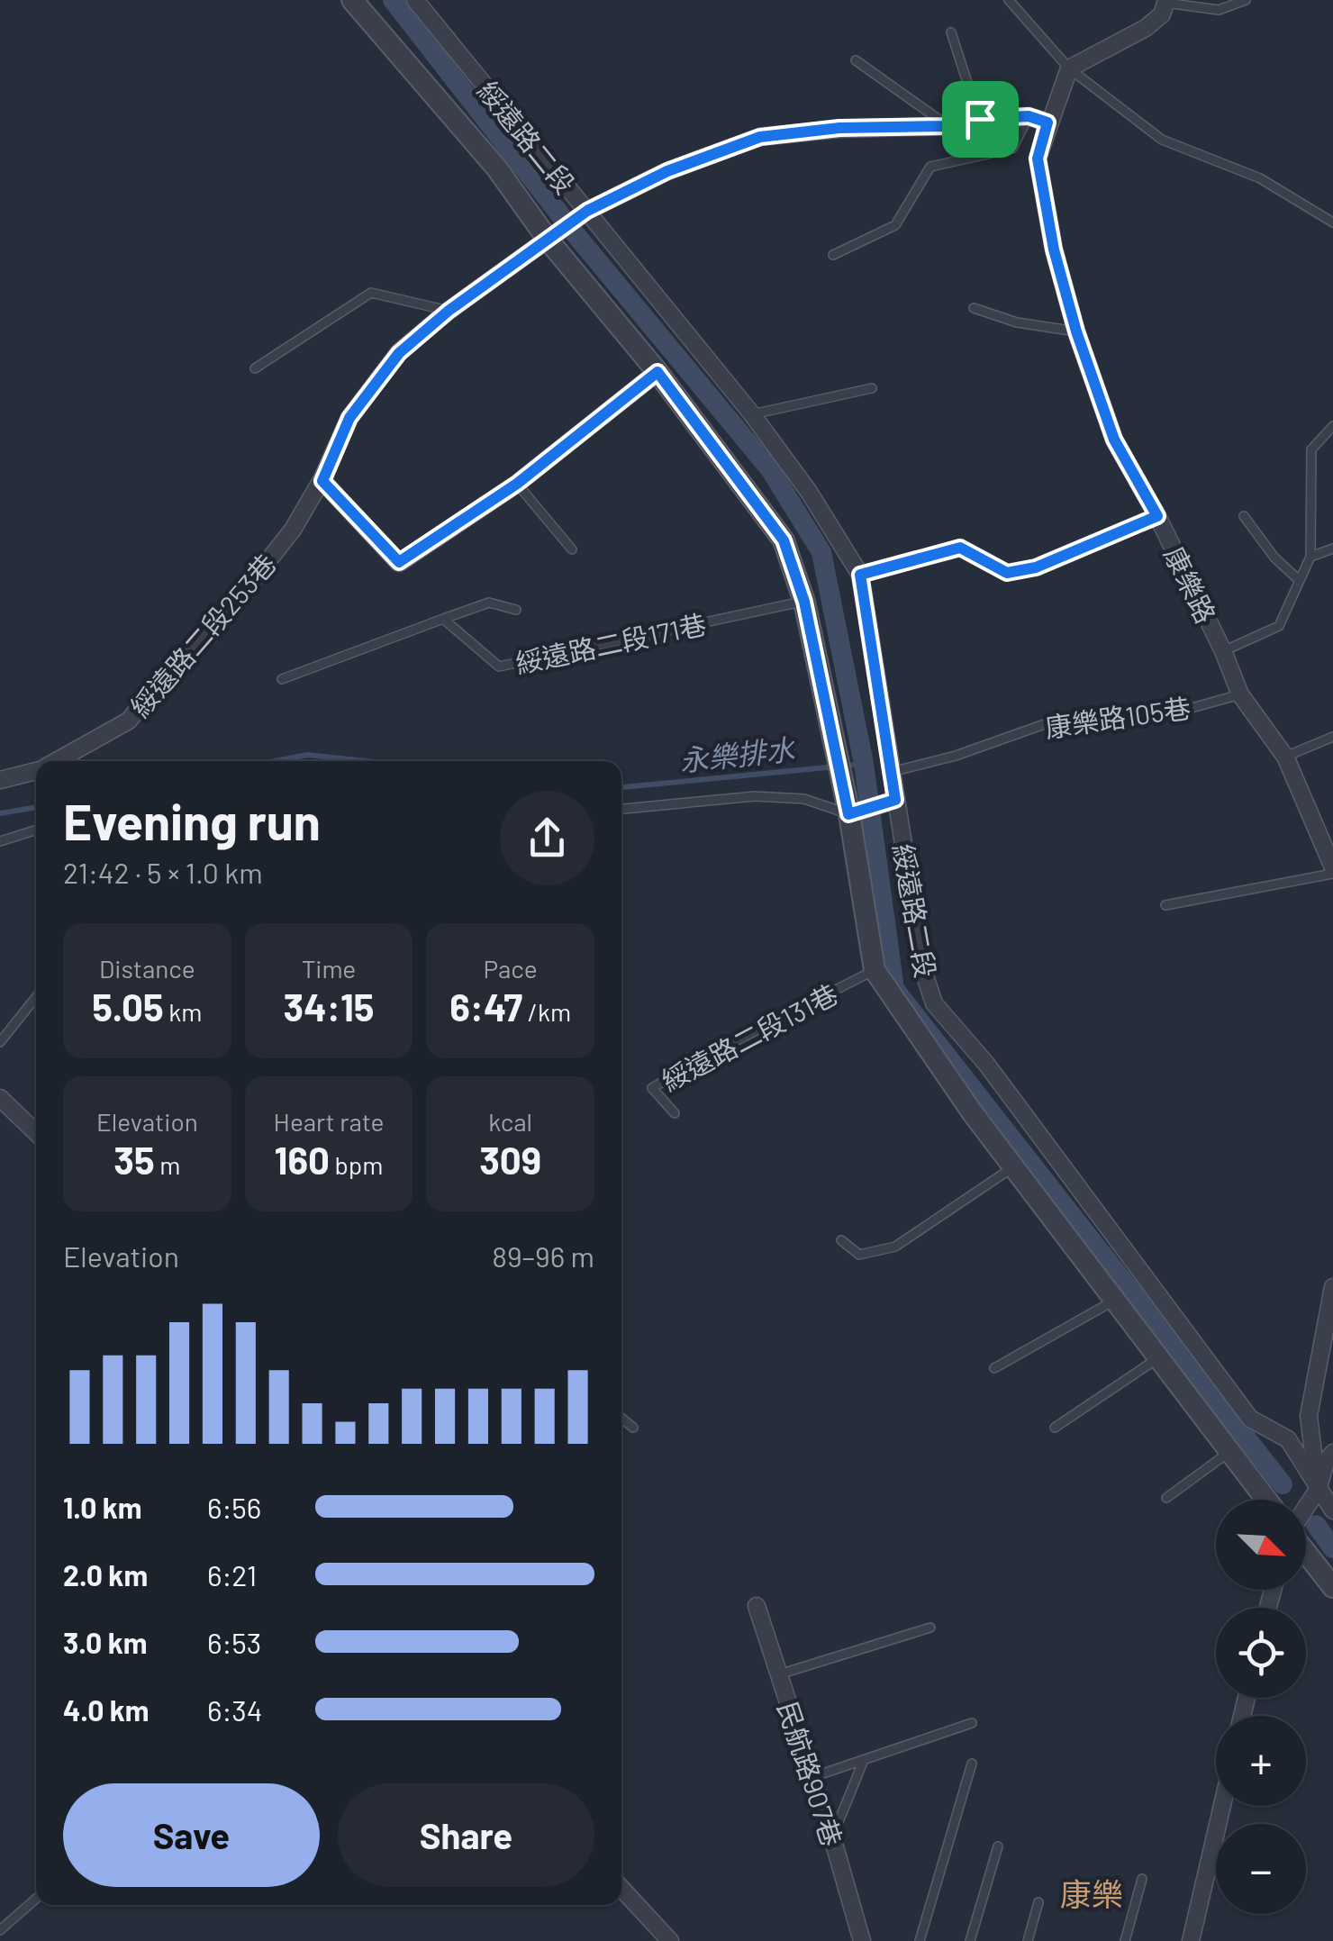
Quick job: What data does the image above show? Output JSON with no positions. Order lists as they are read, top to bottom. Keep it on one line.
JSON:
{"streets":{"street":["綏遠路二段","康樂路","綏遠路二段253巷","民航路907巷"],"lane":["綏遠路二段171巷","康樂路105巷","綏遠路二段131巷"]},"crossings":[["綏遠路二段","綏遠路二段253巷"],["綏遠路二段","綏遠路二段171巷"],["綏遠路二段","康樂路105巷"],["綏遠路二段","綏遠路二段131巷"],["康樂路","康樂路105巷"]],"districts":["康樂"],"water":["永樂排水"],"north":"bottom right","page":{"heading":["Evening run","21:42 · 5 × 1.0 km"],"stats":[["Distance","5.05 km"],["Time","34:15"],["Pace","6:47 /km"],["Elevation","35 m"],["Heart rate","160 bpm"],["kcal","309"]],"chart":["Elevation","89–96 m"],"list":[{"name":"1.0 km","note":"6:56"},{"name":"2.0 km","note":"6:21"},{"name":"3.0 km","note":"6:53"},{"name":"4.0 km","note":"6:34"}],"map_buttons":["+","−"],"buttons":["Save","Share"]}}
